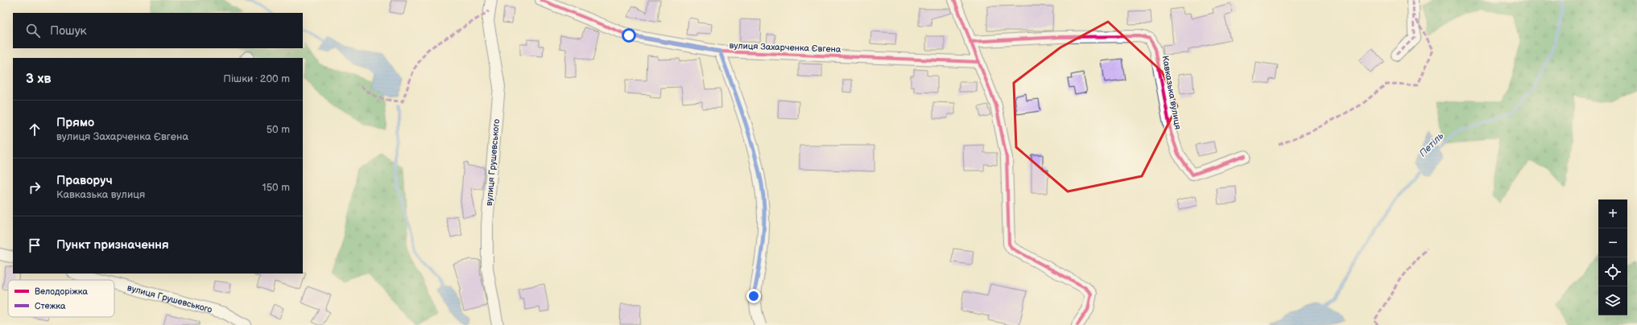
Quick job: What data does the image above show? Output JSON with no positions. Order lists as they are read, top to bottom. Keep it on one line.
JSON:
{"streets":{"street":["вулиця Захарченка Євгена","Кавказька вулиця","вулиця Грушевського"]},"water":["Петіль"],"legend":["Велодоріжка","Стежка"],"page":{"search":"Пошук","heading":["3 хв","Пішки · 200 m"],"list":[["Прямо","вулиця Захарченка Євгена","50 m"],["Праворуч","Кавказька вулиця","150 m"],"Пункт призначення"],"map_buttons":["+","−"]}}
